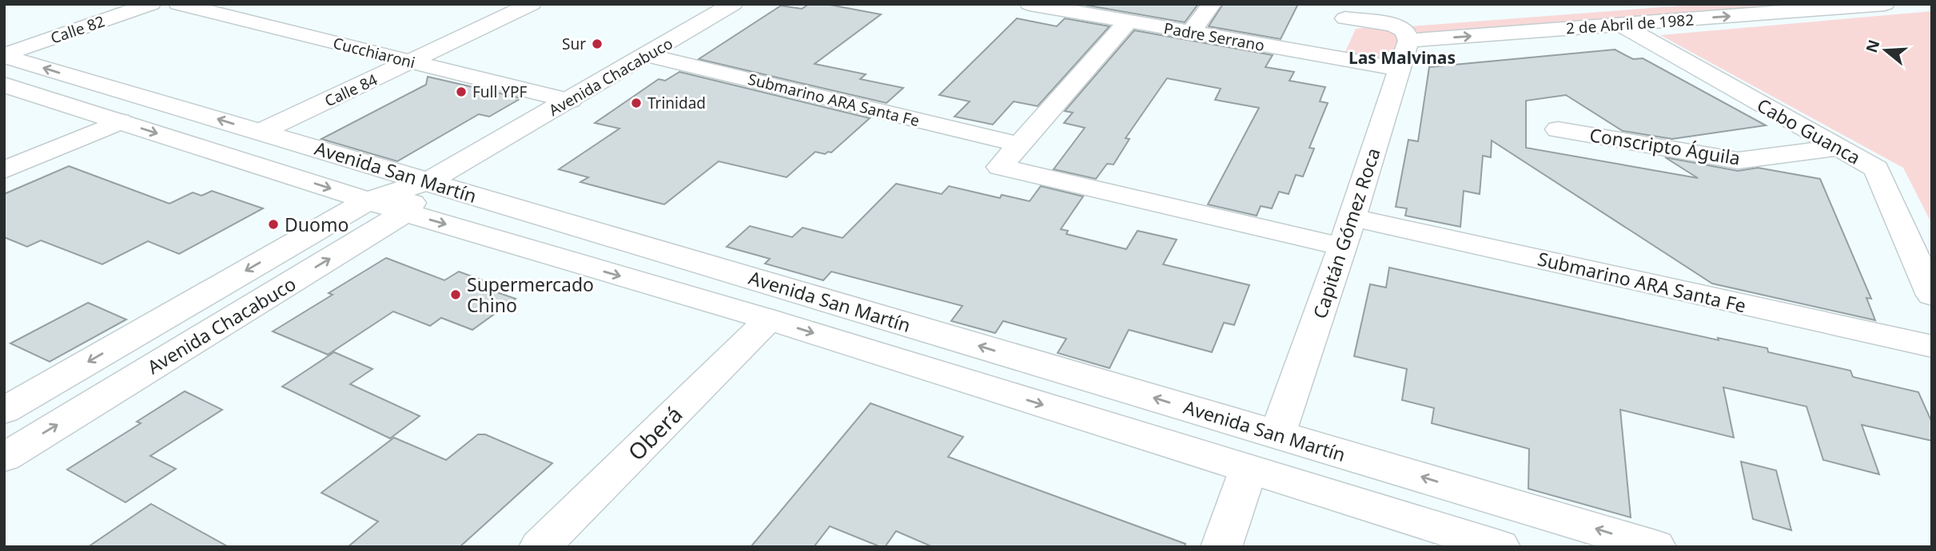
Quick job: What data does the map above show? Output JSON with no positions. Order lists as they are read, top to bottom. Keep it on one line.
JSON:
{"streets":{"street":["2 de Abril de 1982","Calle 82","Padre Serrano","Cucchiaroni","Avenida Chacabuco","Calle 84","Submarino ARA Santa Fe","Cabo Guanca","Conscripto Águila","Avenida San Martín","Capitán Gómez Roca","Oberá"]},"crossings":[["2 de Abril de 1982","Cabo Guanca"],["2 de Abril de 1982","Capitán Gómez Roca"],["Calle 82","Avenida San Martín"],["Padre Serrano","Capitán Gómez Roca"],["Cucchiaroni","Avenida Chacabuco"],["Cucchiaroni","Calle 84"],["Avenida Chacabuco","Submarino ARA Santa Fe"],["Avenida Chacabuco","Avenida San Martín"],["Calle 84","Avenida San Martín"],["Submarino ARA Santa Fe","Capitán Gómez Roca"],["Cabo Guanca","Conscripto Águila"],["Avenida San Martín","Capitán Gómez Roca"],["Avenida San Martín","Oberá"]],"districts":["Las Malvinas"],"places":["Sur","Full YPF","Trinidad","Duomo","Supermercado Chino"],"north":"left"}
